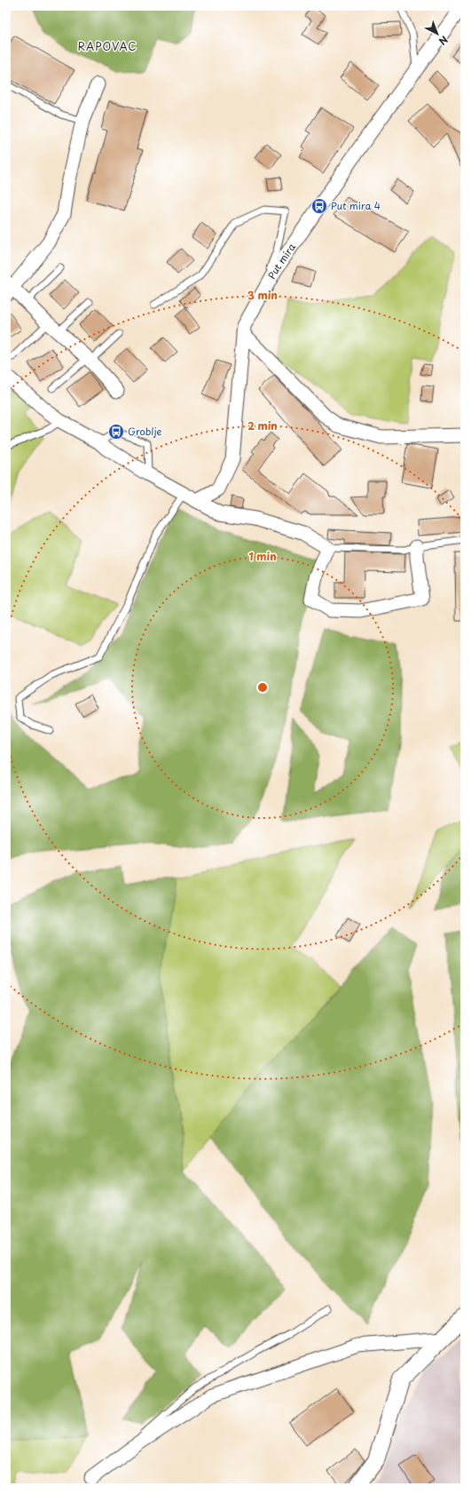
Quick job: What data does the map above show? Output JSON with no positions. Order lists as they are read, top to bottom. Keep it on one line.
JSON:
{"streets":{"street":["Put mira"]},"districts":["RAPOVAC"],"places":{"bus stop":["Put mira 4","Groblje"]},"north":"bottom right","rings":["3 min","2 min","1 min"]}
